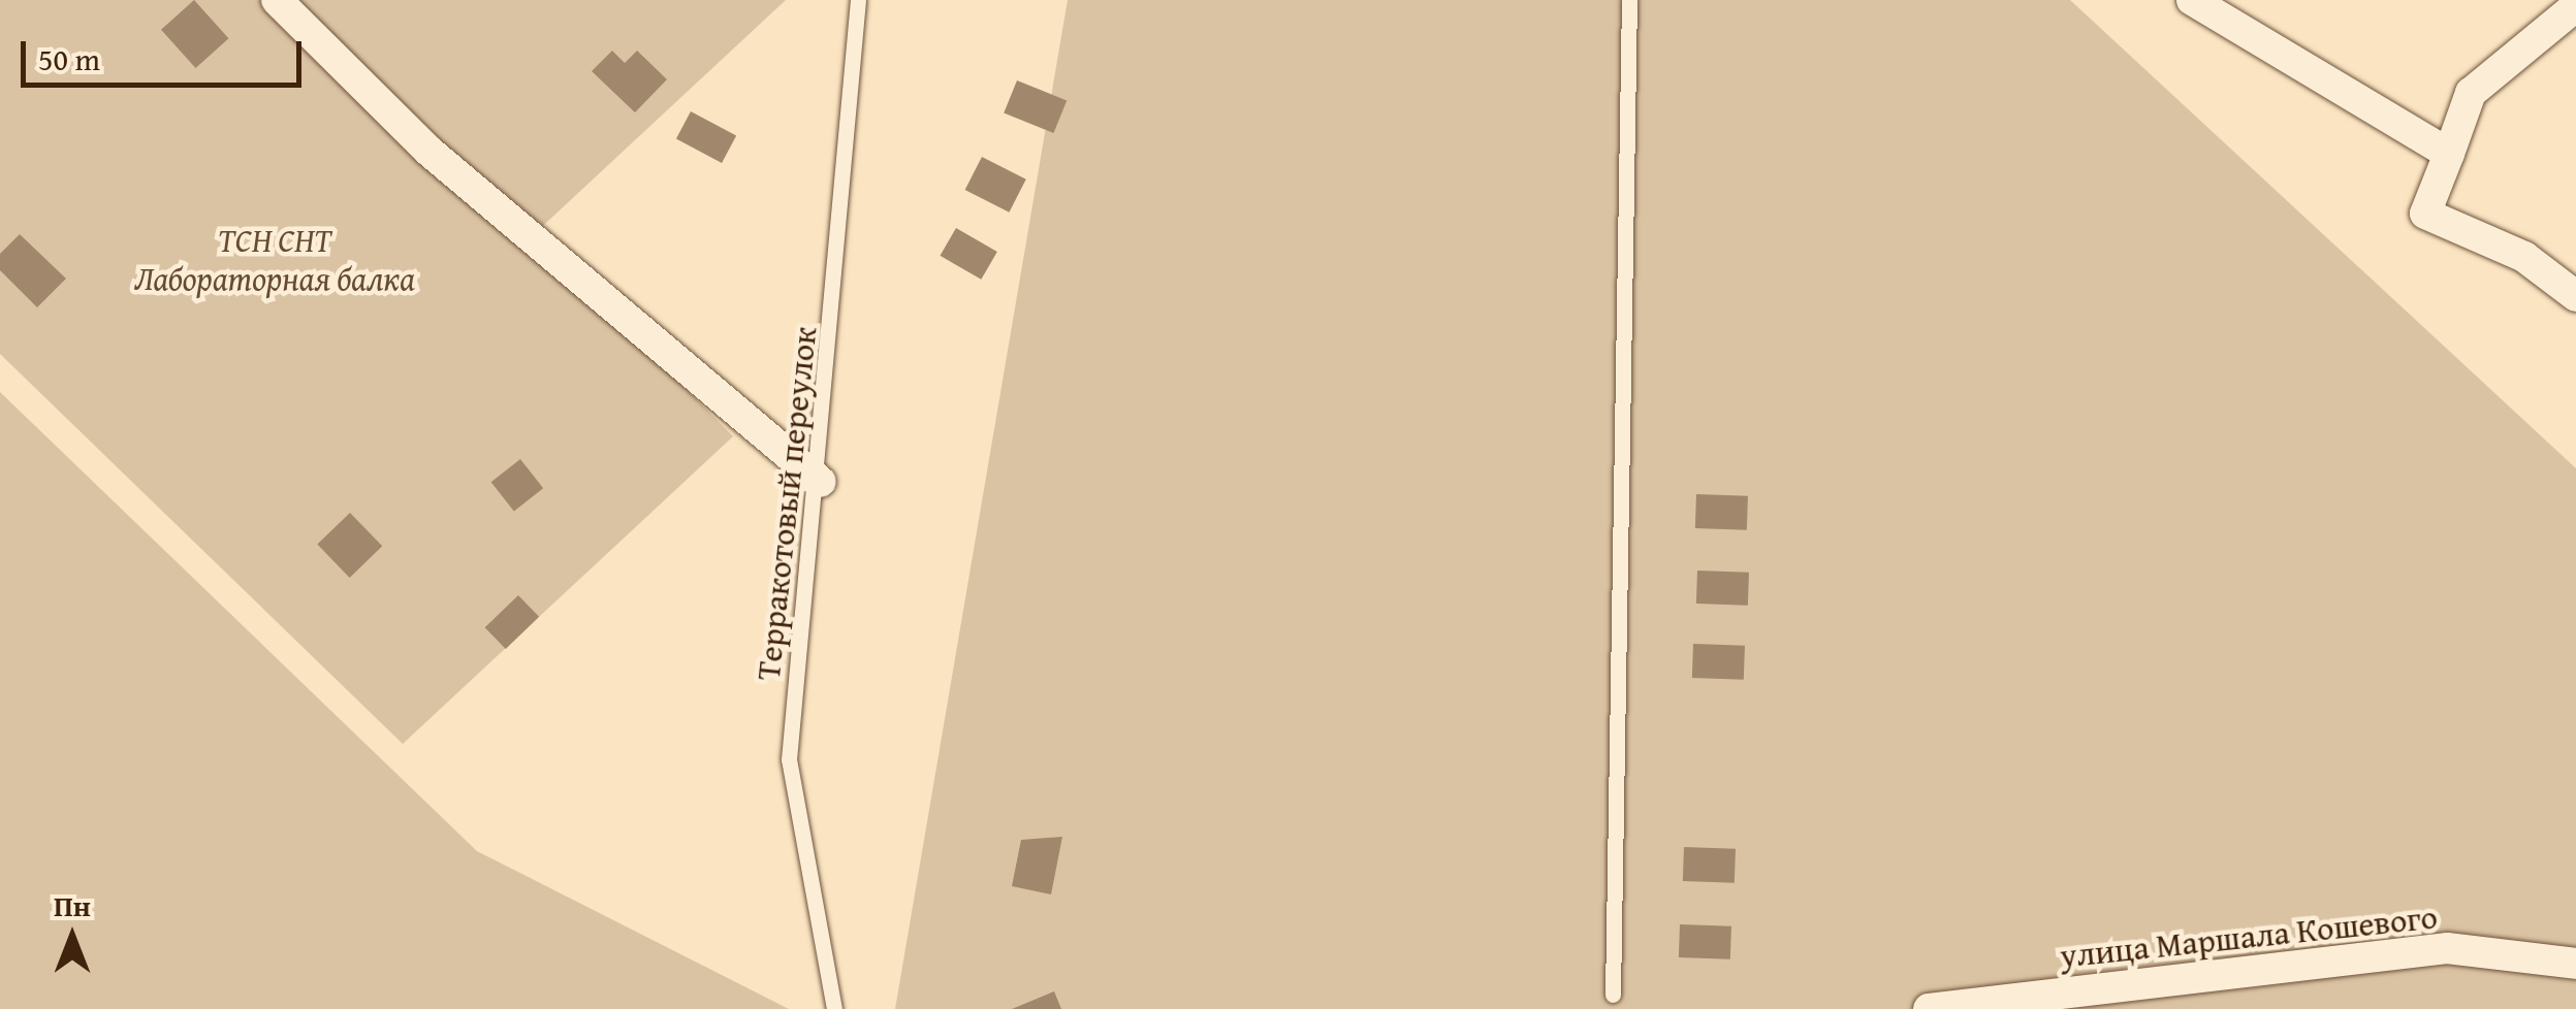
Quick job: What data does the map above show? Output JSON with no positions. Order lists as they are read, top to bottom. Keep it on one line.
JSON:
{"streets":{"street":["улица Маршала Кошевого"],"lane":["Терракотовый переулок"]},"parks":["ТСН СНТ Лабораторная балка"],"scale_bar":"50 m","north":"top"}
